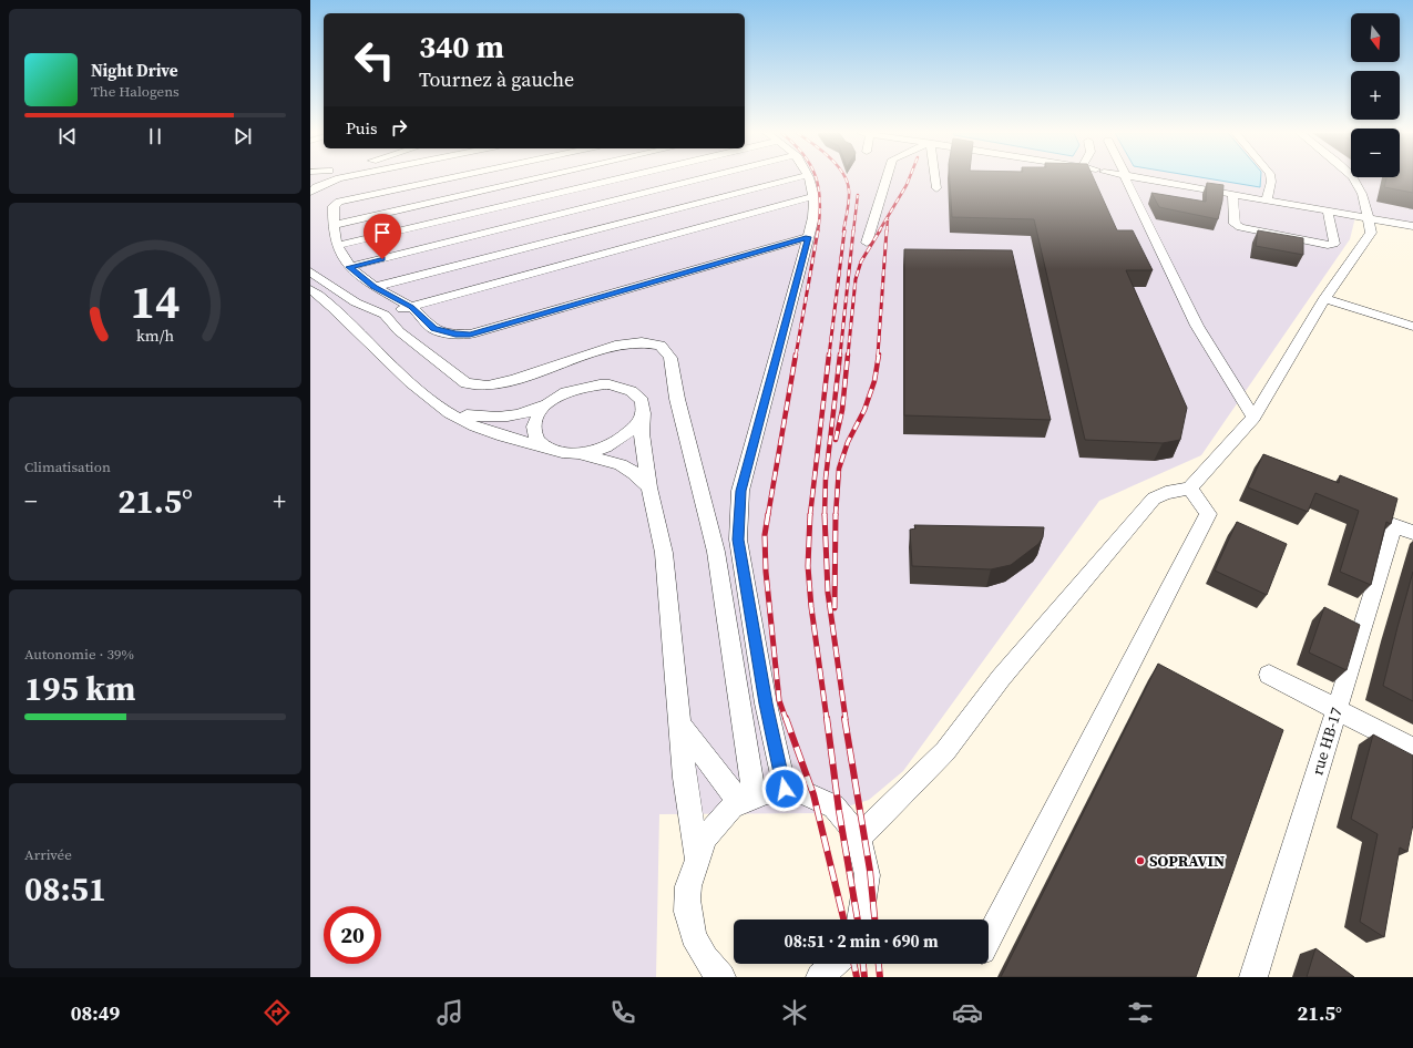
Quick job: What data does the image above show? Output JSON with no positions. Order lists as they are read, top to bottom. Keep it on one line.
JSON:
{"streets":{"street":["rue HB-17"]},"places":["SOPRAVIN"],"north":"bottom","page":{"map_buttons":["+","−"],"turn":["340 m","Tournez à gauche"],"song":["Night Drive","The Halogens"],"then":"Puis","tile":["Climatisation",["Autonomie · 39%","195 km"],["Arrivée","08:51"]],"heat":["−","21.5°","+"],"limit":"20","trip":"08:51 · 2 min · 690 m","tabs":["08:49","21.5°"],"gauge":["14","km/h"]}}
